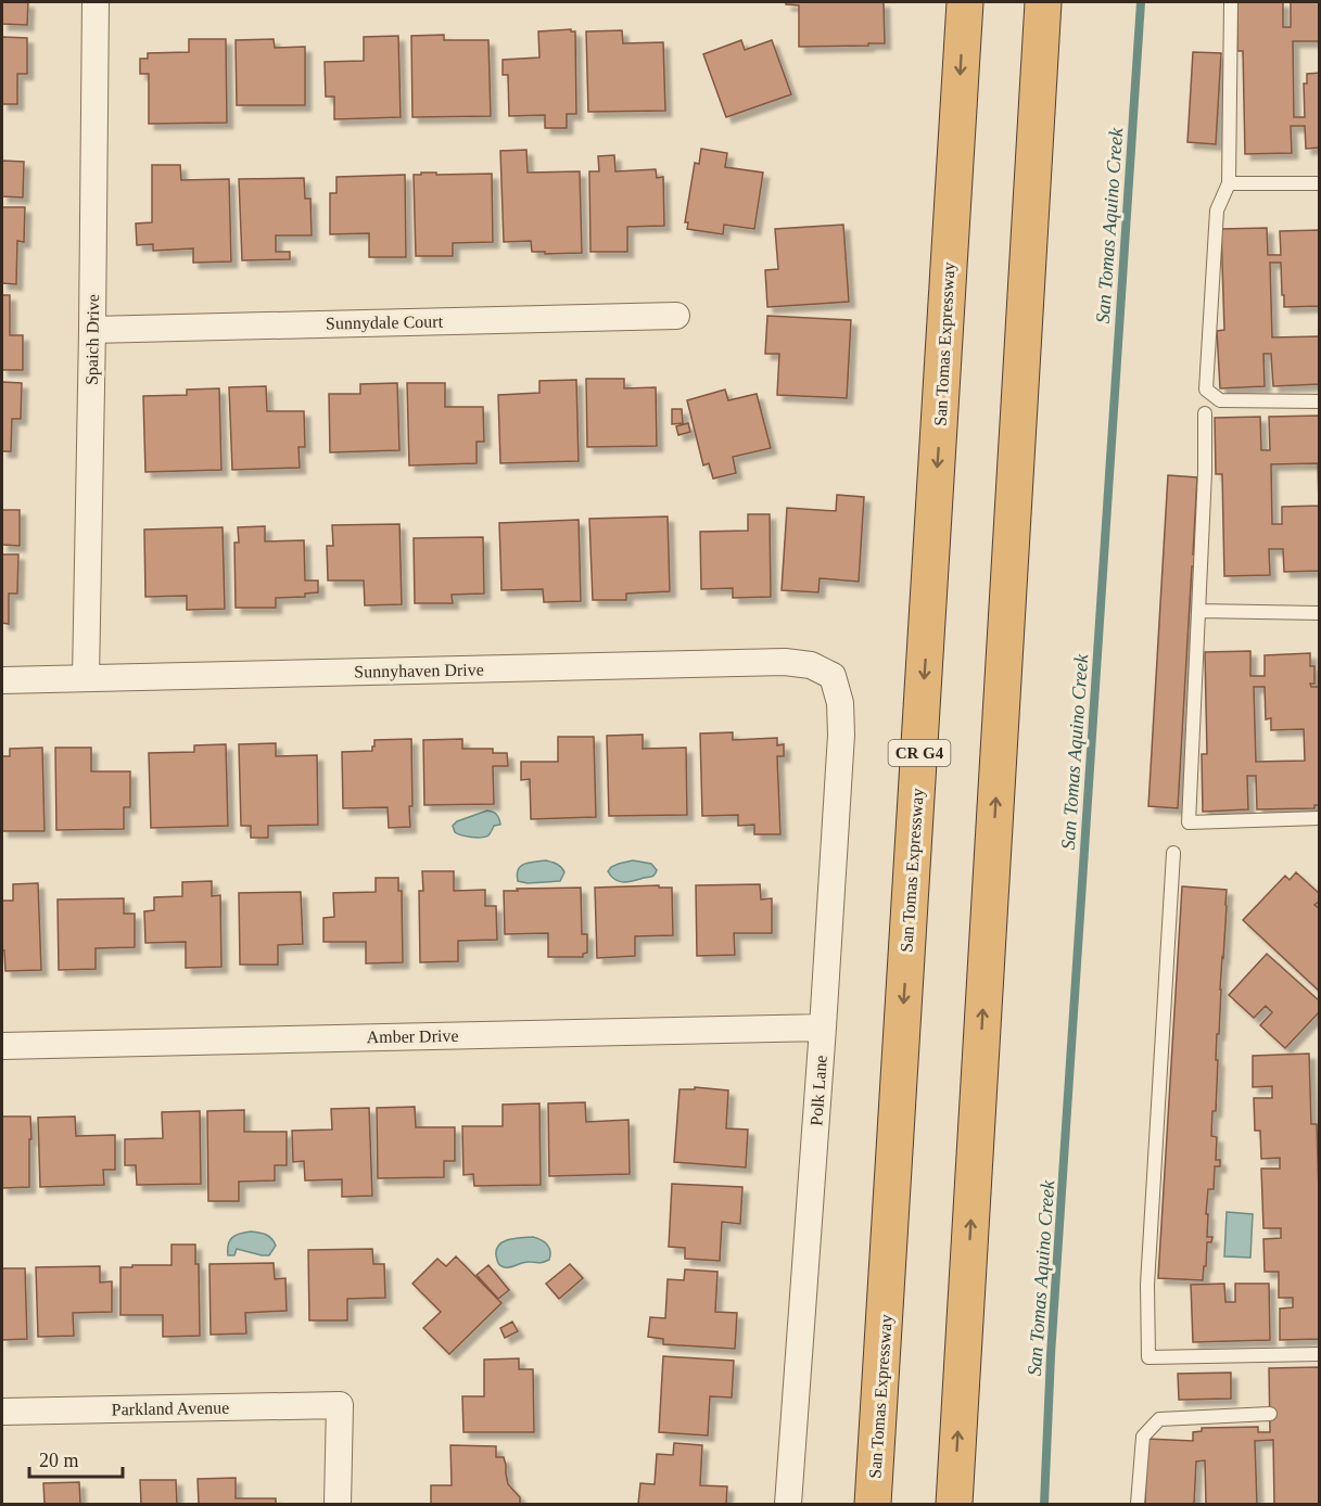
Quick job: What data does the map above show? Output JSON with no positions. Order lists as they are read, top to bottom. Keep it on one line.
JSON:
{"streets":{"highway":["San Tomas Expressway","CR G4"],"street":["Sunnydale Court","Spaich Drive","Sunnyhaven Drive","Amber Drive","Polk Lane","Parkland Avenue"]},"crossings":[["Sunnydale Court","Spaich Drive"],["Spaich Drive","Sunnyhaven Drive"],["Sunnyhaven Drive","Polk Lane"],["Amber Drive","Polk Lane"]],"water":["San Tomas Aquino Creek"],"scale_bar":"20 m"}
